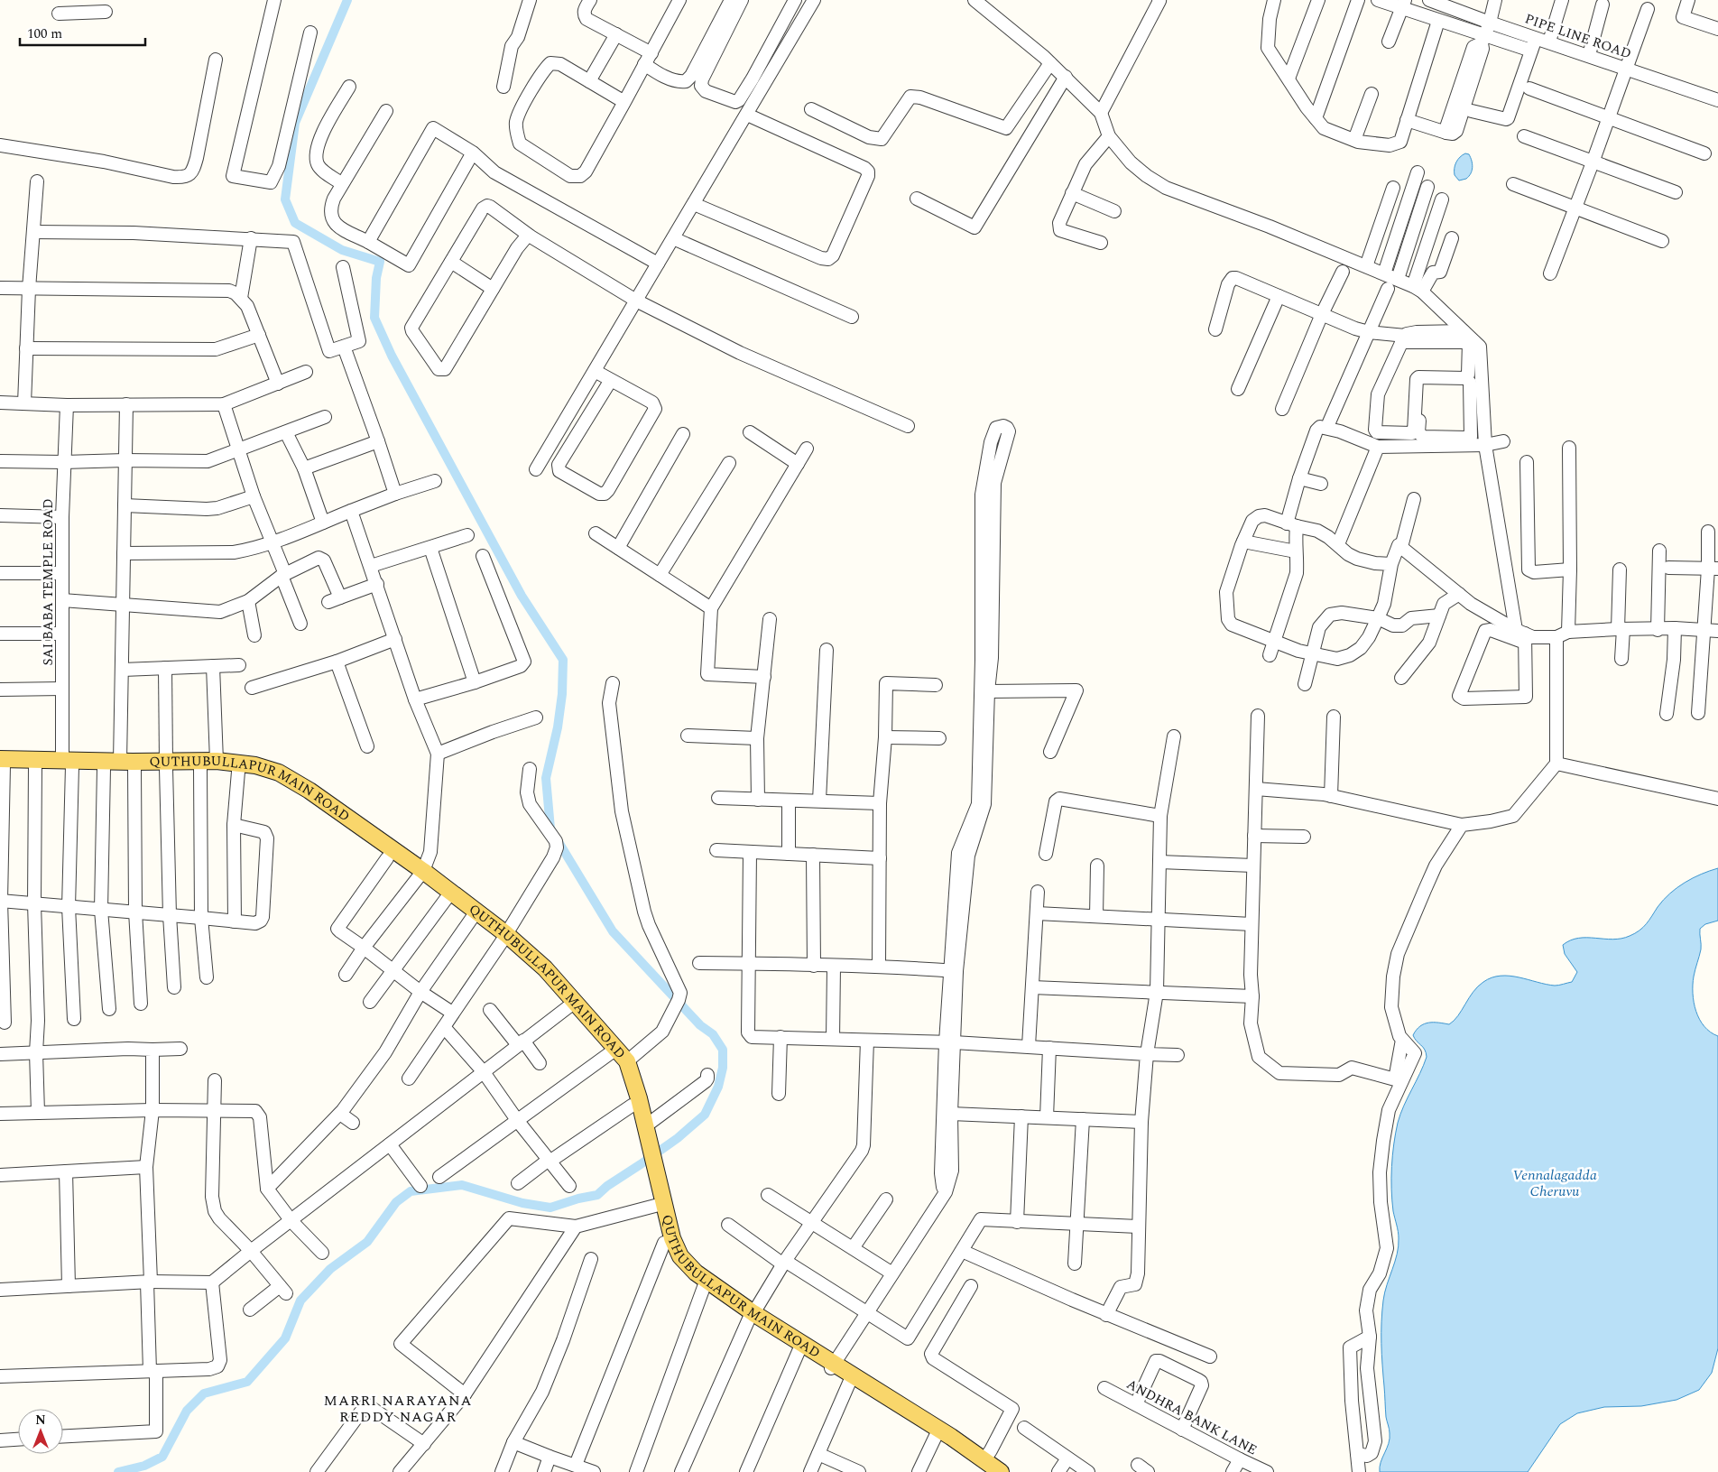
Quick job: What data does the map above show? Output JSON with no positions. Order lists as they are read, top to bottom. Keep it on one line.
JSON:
{"streets":{"main road":["QUTHUBULLAPUR MAIN ROAD"],"street":["PIPE LINE ROAD","SAI BABA TEMPLE ROAD","ANDHRA BANK LANE"]},"crossings":[["SAI BABA TEMPLE ROAD","QUTHUBULLAPUR MAIN ROAD"]],"districts":["MARRI NARAYANA REDDY NAGAR"],"water":["Vennalagadda Cheruvu"],"scale_bar":"100 m","north":"top"}
